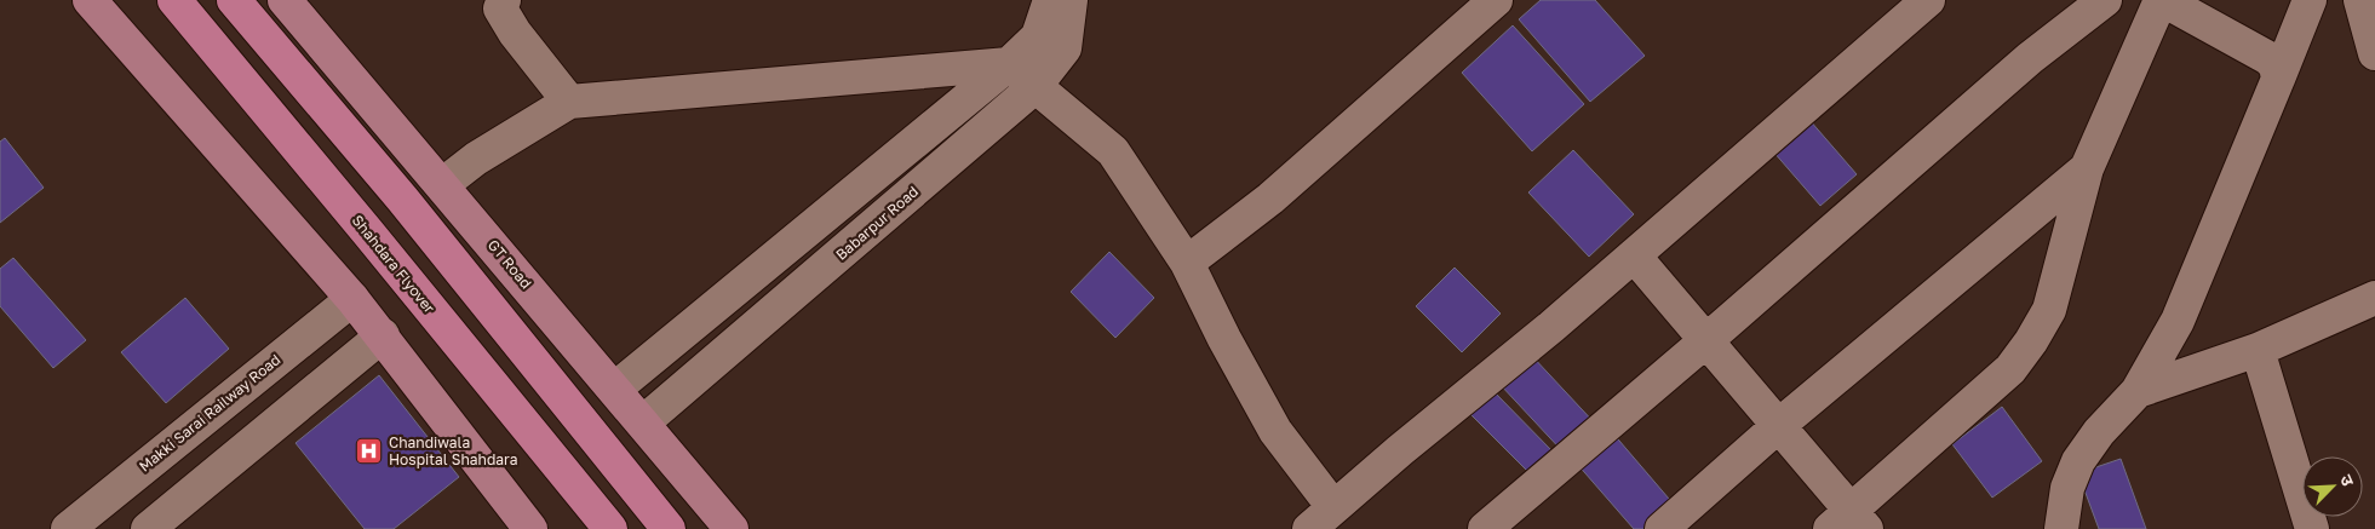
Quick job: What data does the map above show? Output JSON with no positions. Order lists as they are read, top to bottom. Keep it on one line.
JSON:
{"streets":{"highway":["Shahdara Flyover"],"main road":["GT Road"],"street":["Babarpur Road","Makki Sarai Railway Road"]},"crossings":[["Babarpur Road","GT Road"]],"places":{"hospital":["Chandiwala Hospital Shahdara"]},"north":"top right"}
